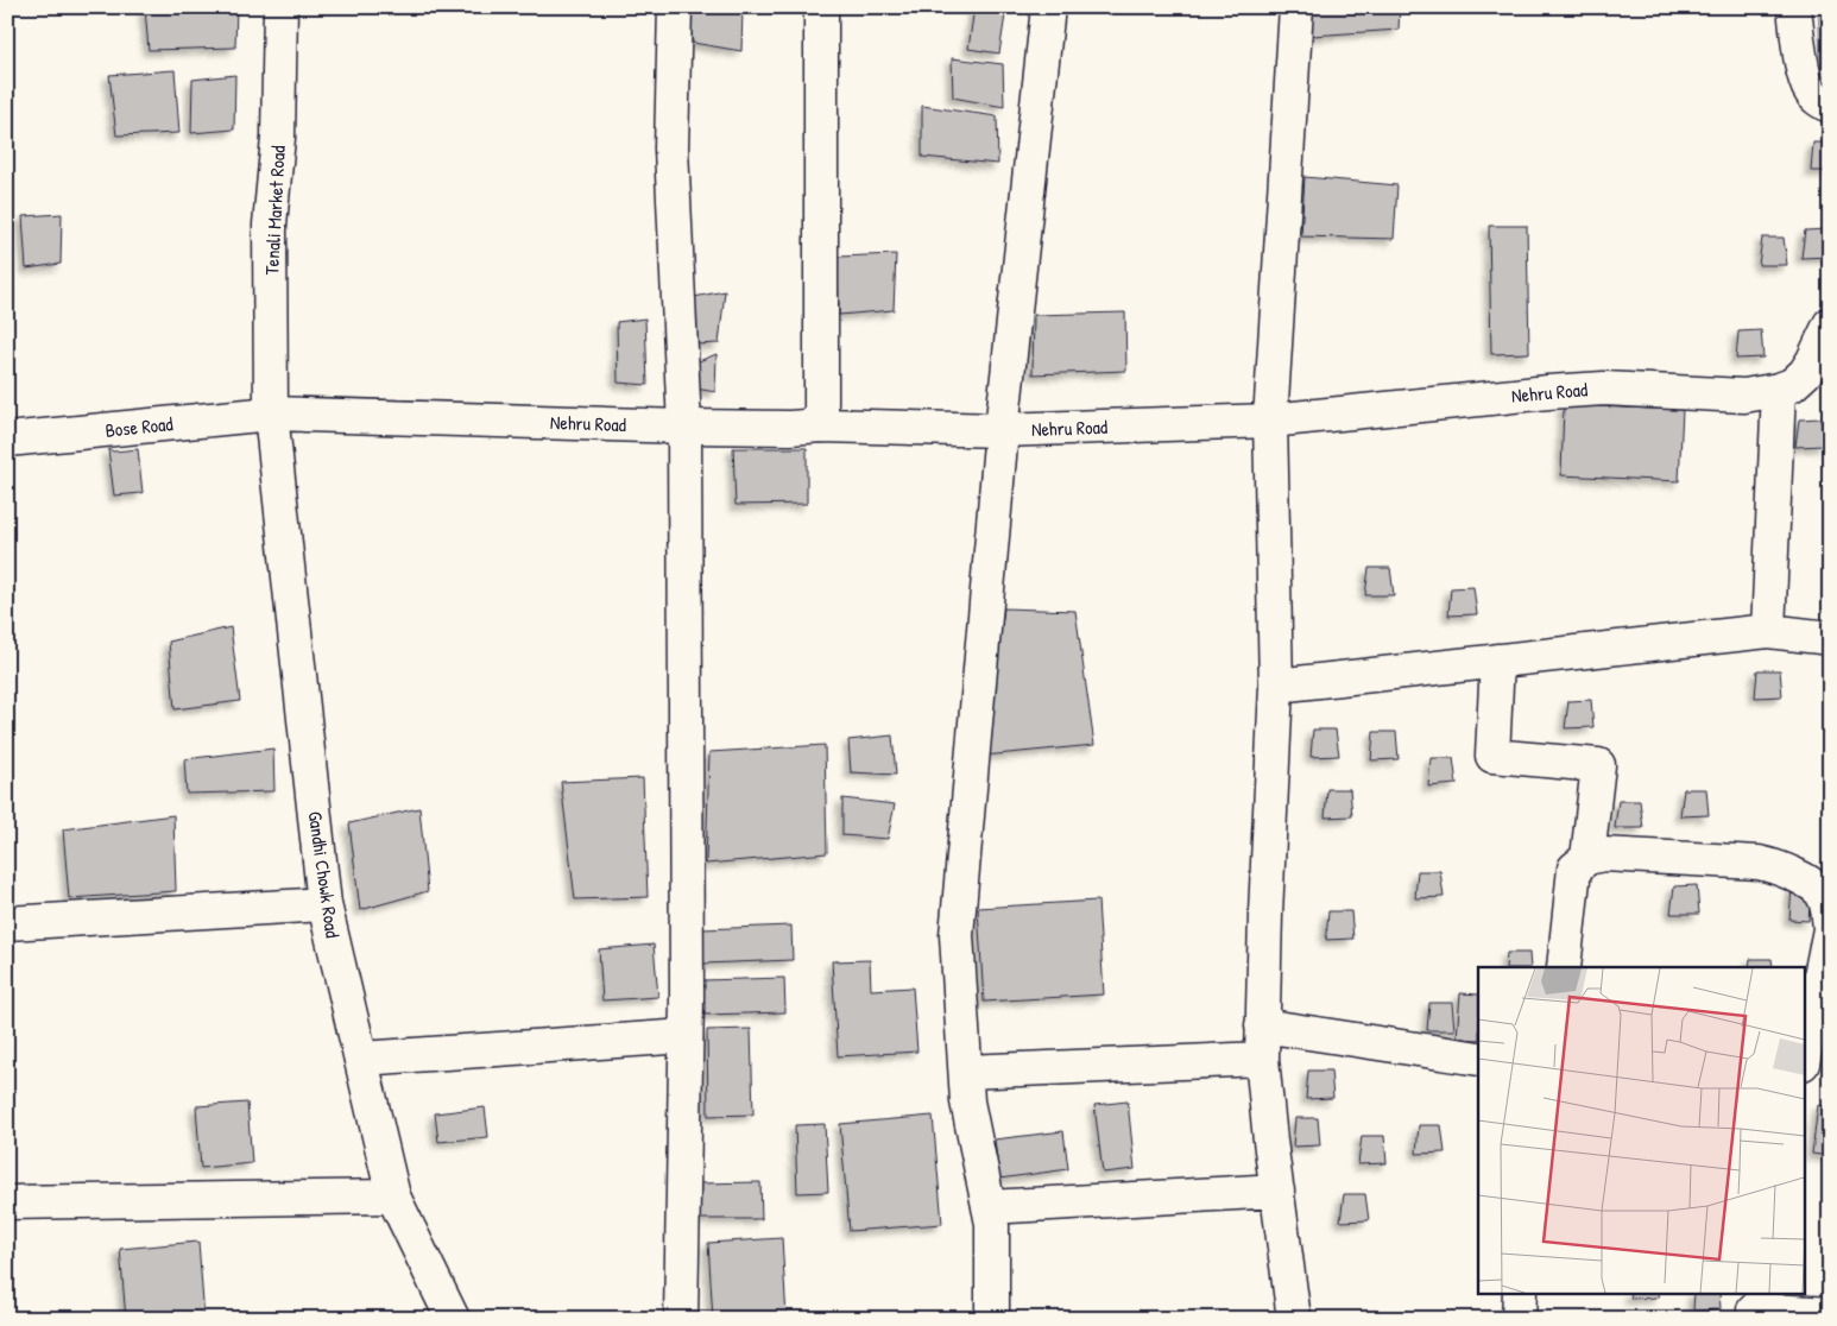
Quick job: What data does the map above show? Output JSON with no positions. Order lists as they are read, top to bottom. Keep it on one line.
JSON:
{"streets":{"street":["Tenali Market Road","Nehru Road","Bose Road","Gandhi Chowk Road"]},"crossings":[["Tenali Market Road","Nehru Road"],["Tenali Market Road","Bose Road"],["Tenali Market Road","Gandhi Chowk Road"],["Nehru Road","Bose Road"],["Nehru Road","Gandhi Chowk Road"],["Bose Road","Gandhi Chowk Road"]]}
